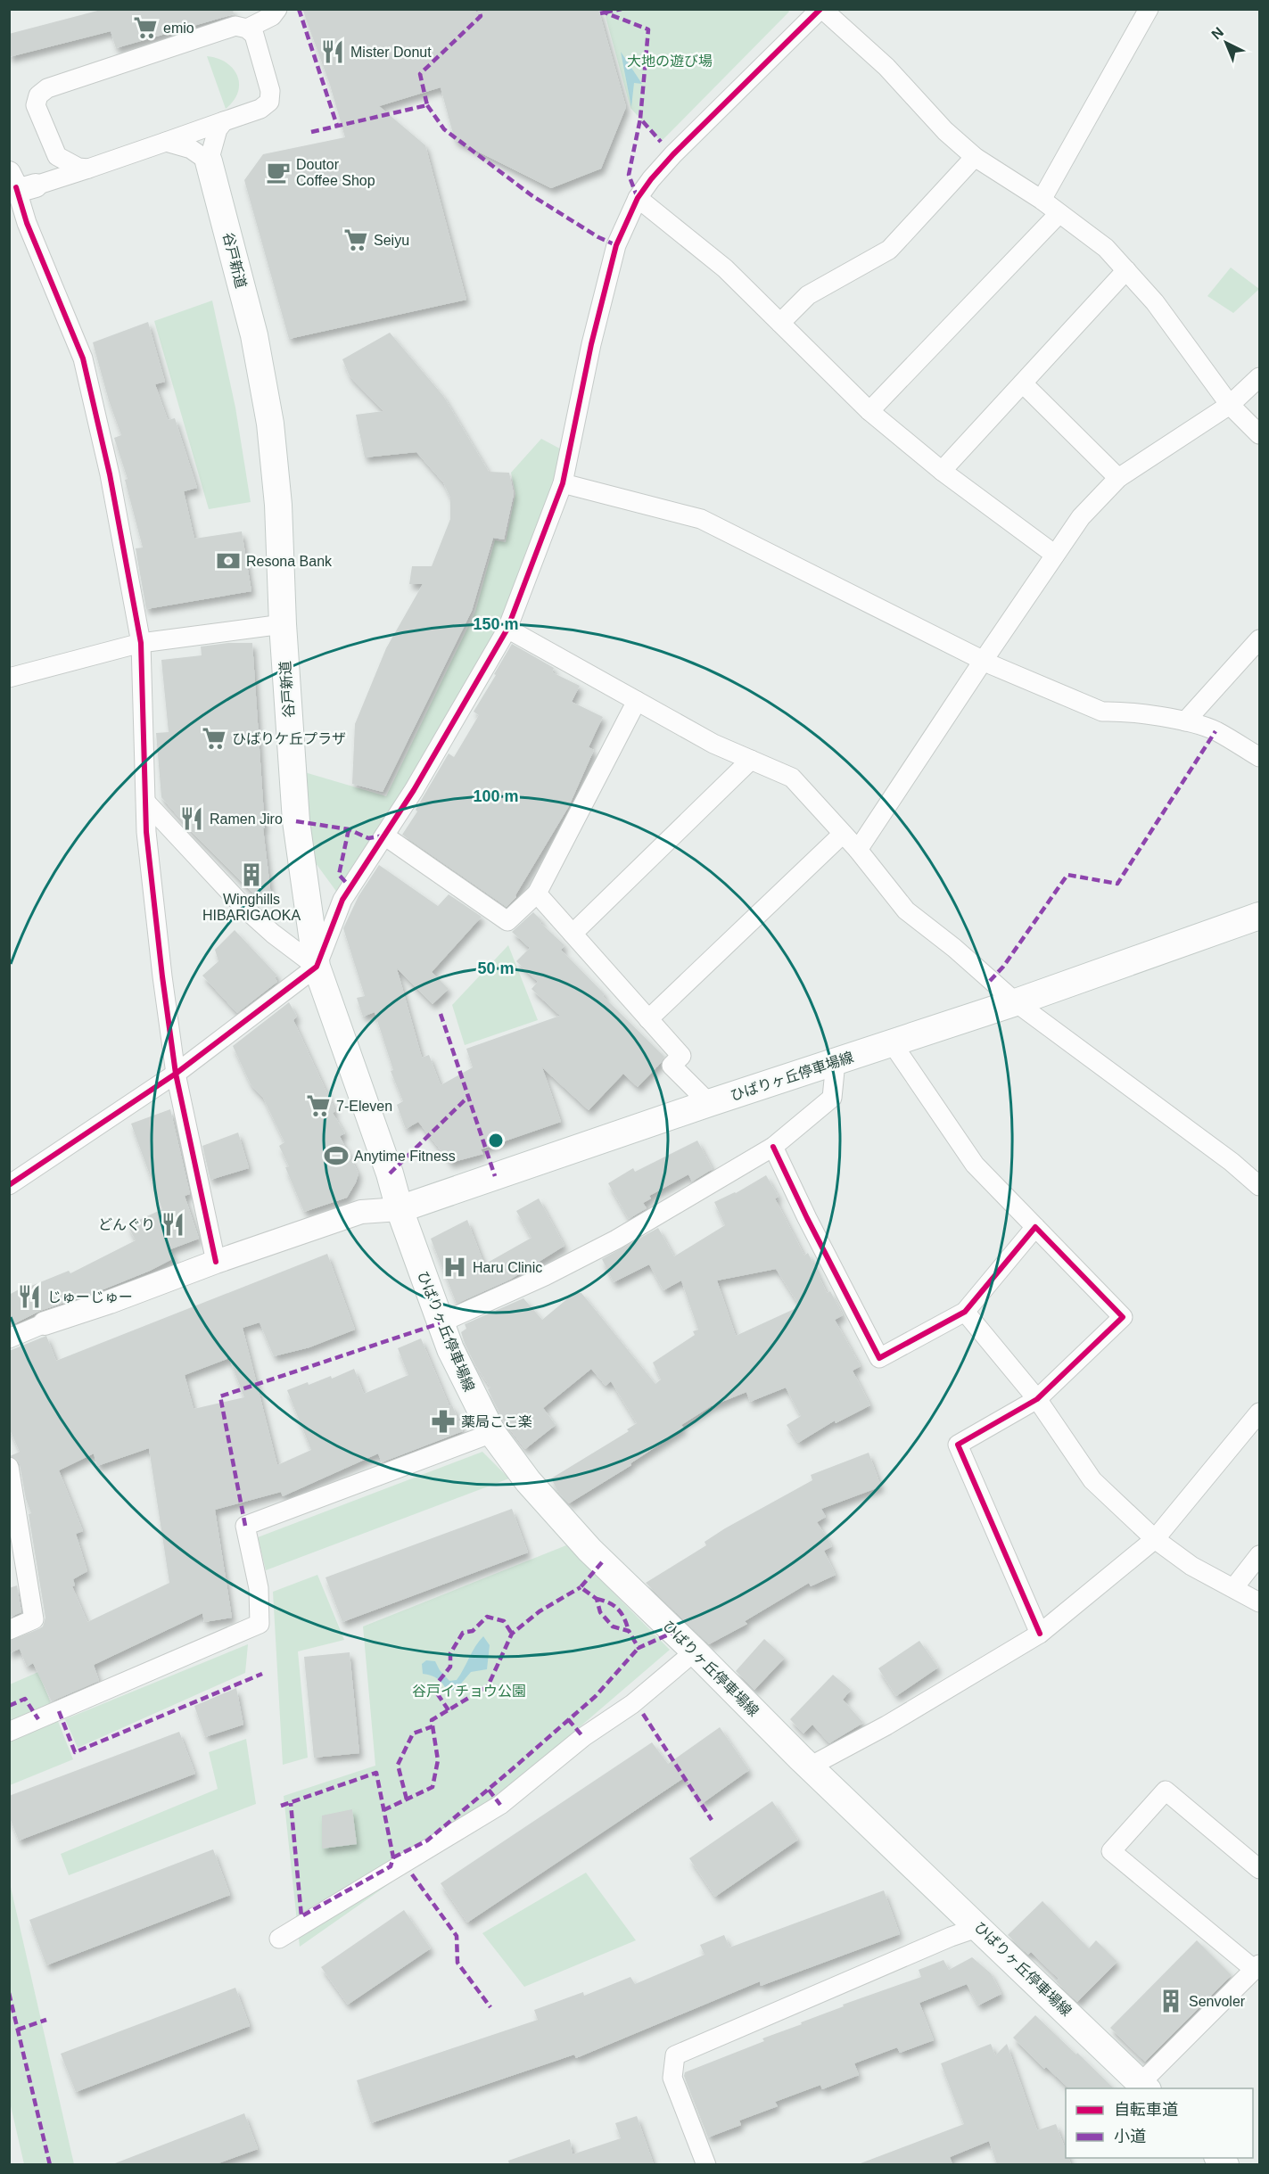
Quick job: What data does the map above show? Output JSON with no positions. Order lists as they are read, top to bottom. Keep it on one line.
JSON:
{"streets":{"main road":["谷戸新道","ひばりヶ丘停車場線"]},"crossings":[["谷戸新道","ひばりヶ丘停車場線"]],"parks":["大地の遊び場","谷戸イチョウ公園"],"places":{"supermarket":["emio","Seiyu","ひばりケ丘プラザ","7-Eleven"],"restaurant":["Mister Donut","Ramen Jiro","どんぐり","じゅーじゅー"],"cafe":["Doutor Coffee Shop"],"bank":["Resona Bank"],"building":["Winghills HIBARIGAOKA","Senvoler"],"sports":["Anytime Fitness"],"hospital":["Haru Clinic"],"pharmacy":["薬局ここ楽"]},"legend":["自転車道","小道"],"north":"top left","rings":["150 m","100 m","50 m"]}
